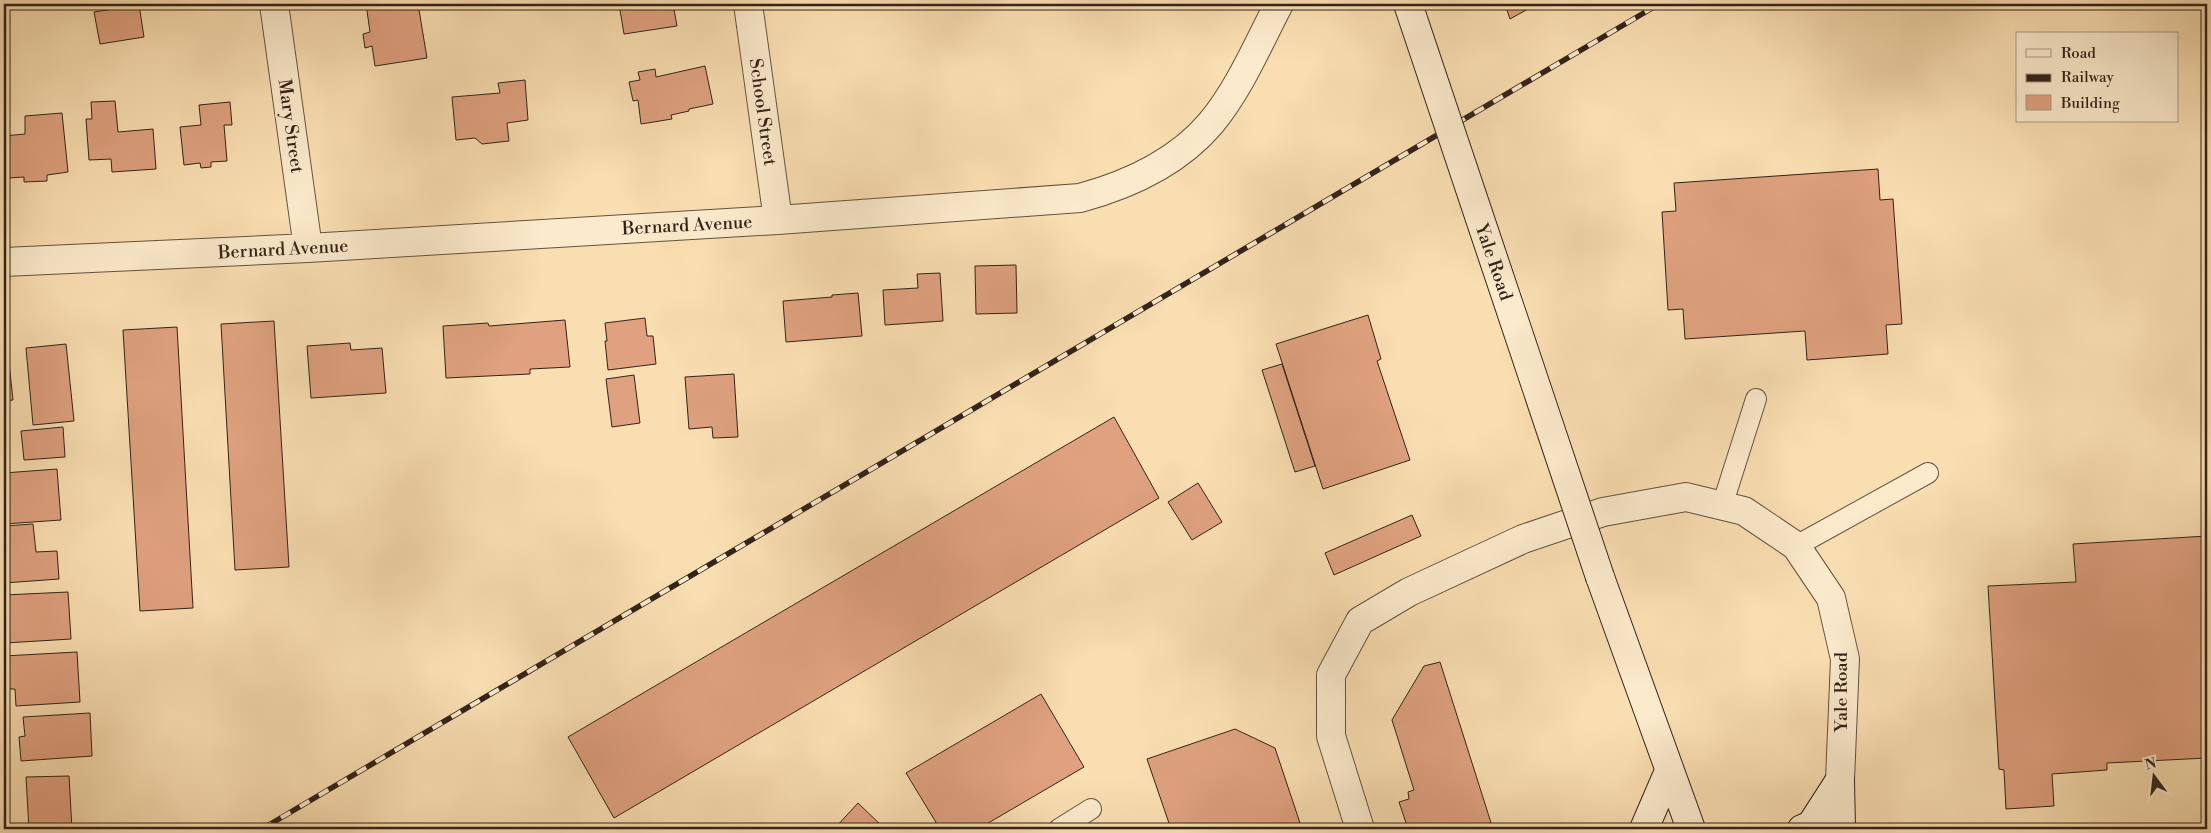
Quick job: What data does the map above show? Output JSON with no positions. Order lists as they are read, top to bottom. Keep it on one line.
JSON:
{"streets":{"street":["School Street","Mary Street","Bernard Avenue","Yale Road"]},"crossings":[["School Street","Bernard Avenue"],["Mary Street","Bernard Avenue"]],"legend":["Road","Railway","Building"],"north":"top"}
